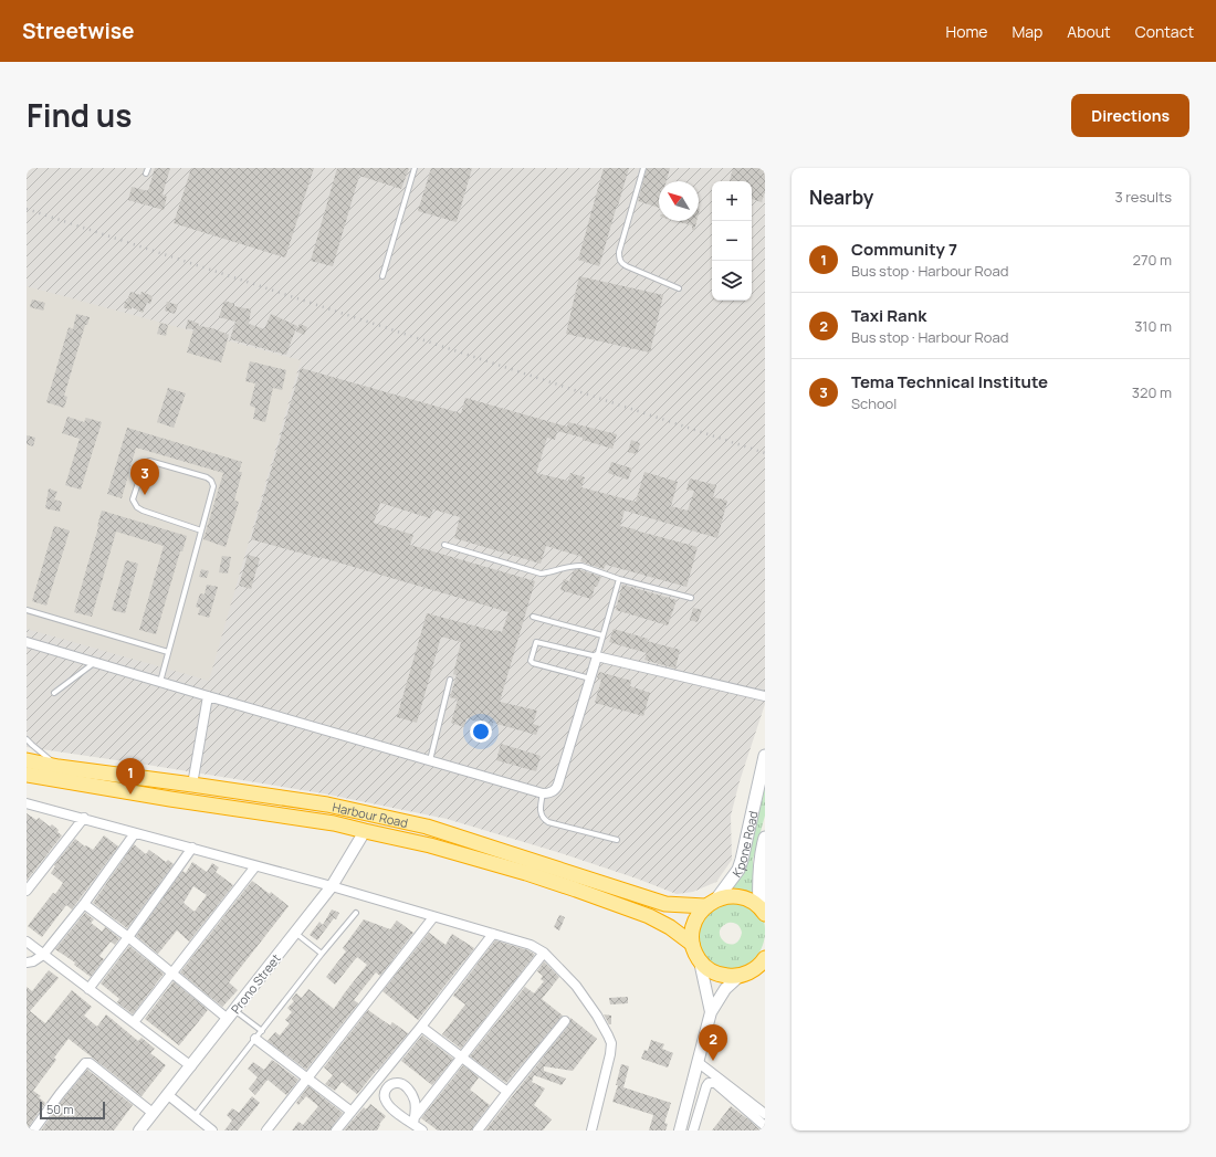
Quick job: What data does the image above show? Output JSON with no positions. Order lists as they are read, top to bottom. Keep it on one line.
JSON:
{"streets":{"highway":["Harbour Road"],"main road":["Kpone Road"],"street":["Prono Street"]},"crossings":[["Harbour Road","Kpone Road"],["Harbour Road","Prono Street"]],"scale_bar":"50 m","north":"top left","page":{"header":"Streetwise","nav":["Home","Map","About","Contact"],"title":"Find us","buttons":"Directions","heading":["Nearby","3 results"],"map_buttons":["+","−"],"list":[{"mark":"1","name":"Community 7","note":"Bus stop · Harbour Road","value":"270 m"},{"mark":"2","name":"Taxi Rank","note":"Bus stop · Harbour Road","value":"310 m"},{"mark":"3","name":"Tema Technical Institute","note":"School","value":"320 m"}],"pins":["3","1","2"],"scale":"50 m"}}
